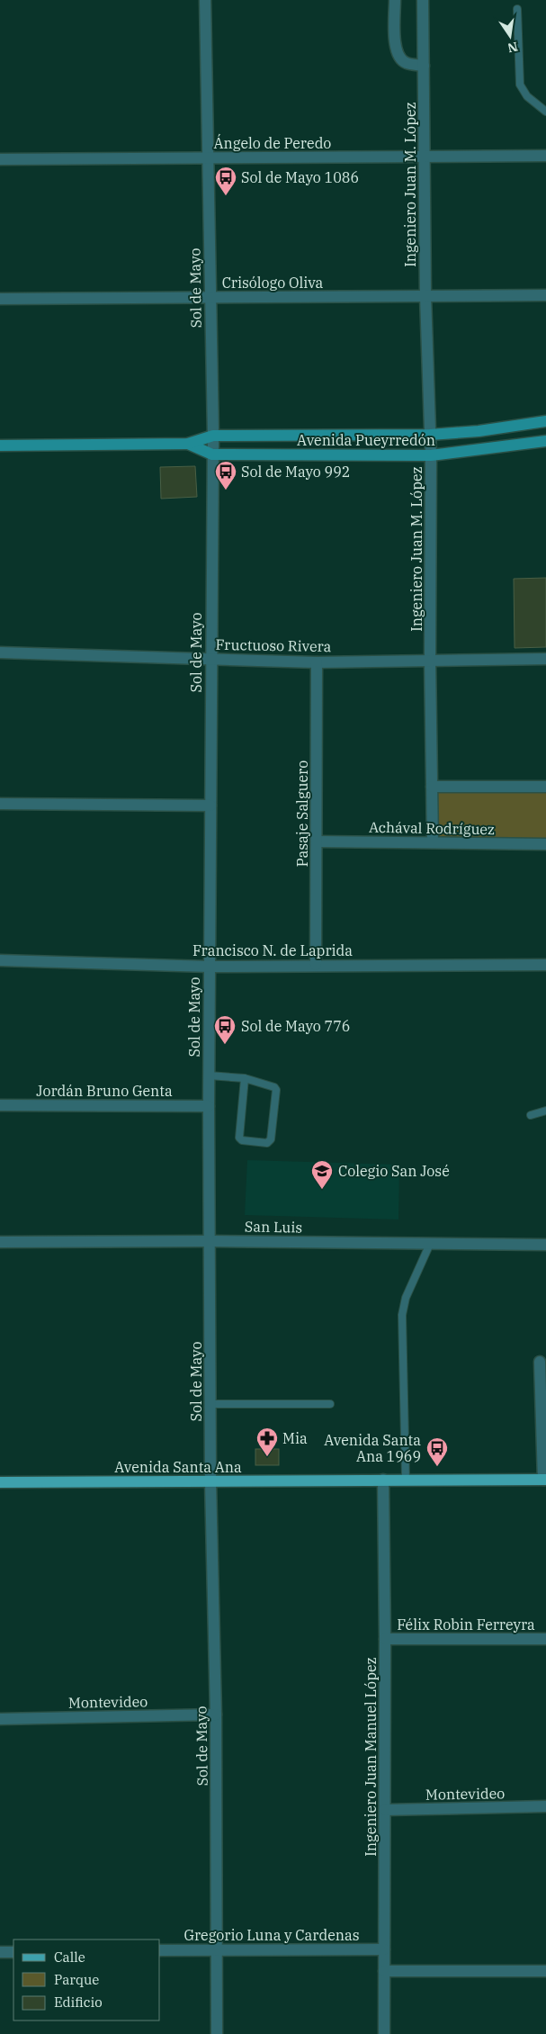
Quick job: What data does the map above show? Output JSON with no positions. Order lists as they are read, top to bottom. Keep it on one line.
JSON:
{"streets":{"main road":["Avenida Pueyrredón","Avenida Santa Ana"],"street":["Ángelo de Peredo","Ingeniero Juan M. López","Crisólogo Oliva","Sol de Mayo","Fructuoso Rivera","Pasaje Salguero","Achával Rodríguez","Francisco N. de Laprida","Jordán Bruno Genta","San Luis","Félix Robin Ferreyra","Montevideo","Ingeniero Juan Manuel López","Gregorio Luna y Cardenas"]},"crossings":[["Ángelo de Peredo","Ingeniero Juan M. López"],["Ángelo de Peredo","Sol de Mayo"],["Ingeniero Juan M. López","Crisólogo Oliva"],["Ingeniero Juan M. López","Avenida Pueyrredón"],["Ingeniero Juan M. López","Fructuoso Rivera"],["Ingeniero Juan M. López","Achával Rodríguez"],["Crisólogo Oliva","Sol de Mayo"],["Sol de Mayo","Avenida Pueyrredón"],["Sol de Mayo","Fructuoso Rivera"],["Sol de Mayo","Francisco N. de Laprida"],["Sol de Mayo","Jordán Bruno Genta"],["Sol de Mayo","San Luis"],["Sol de Mayo","Avenida Santa Ana"],["Sol de Mayo","Montevideo"],["Sol de Mayo","Gregorio Luna y Cardenas"],["Fructuoso Rivera","Pasaje Salguero"],["Pasaje Salguero","Achával Rodríguez"],["Pasaje Salguero","Francisco N. de Laprida"],["Avenida Santa Ana","Ingeniero Juan Manuel López"],["Félix Robin Ferreyra","Ingeniero Juan Manuel López"],["Montevideo","Ingeniero Juan Manuel López"],["Ingeniero Juan Manuel López","Gregorio Luna y Cardenas"]],"places":{"bus stop":["Sol de Mayo 1086","Sol de Mayo 992","Sol de Mayo 776","Avenida Santa Ana 1969"],"school or university":["Colegio San José"],"pharmacy":["Mia"]},"legend":["Calle","Parque","Edificio"],"north":"bottom"}
